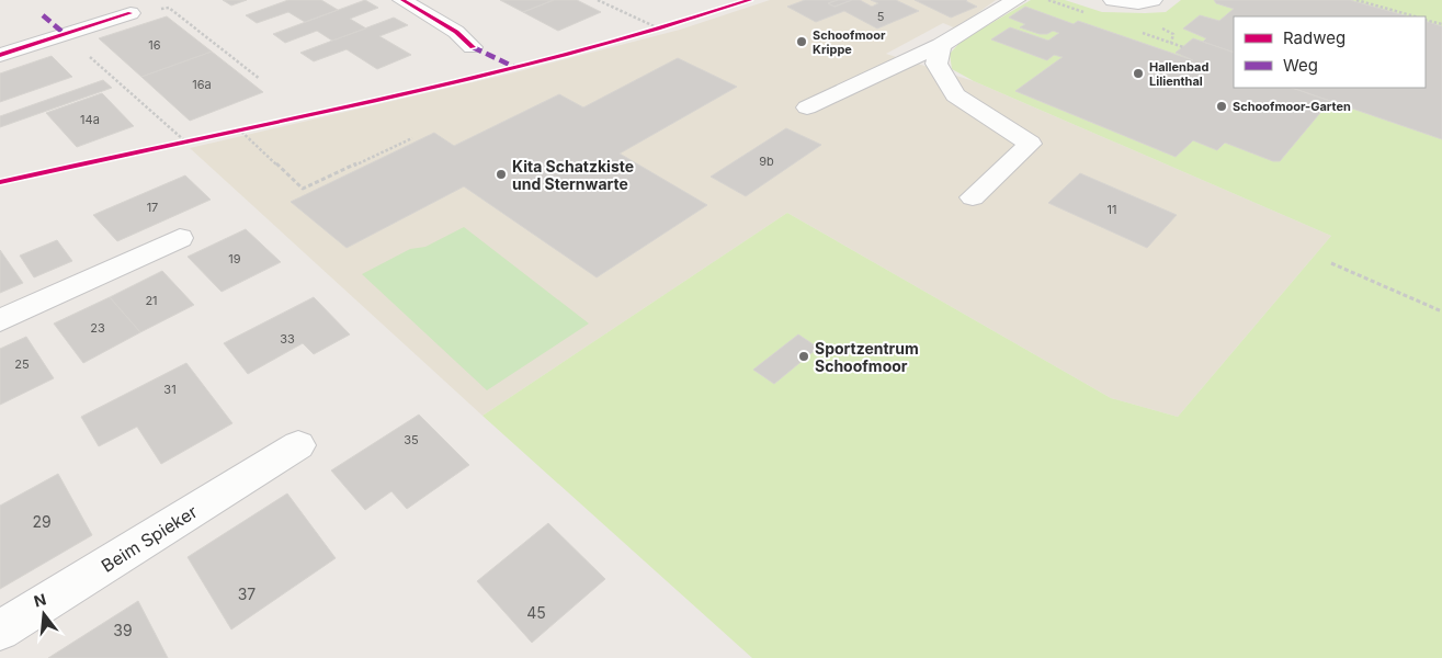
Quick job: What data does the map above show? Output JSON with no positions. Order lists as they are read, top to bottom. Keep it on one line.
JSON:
{"streets":{"street":["Beim Spieker"]},"places":["Schoofmoor Krippe","Hallenbad Lilienthal","Schoofmoor-Garten","Kita Schatzkiste und Sternwarte","Sportzentrum Schoofmoor"],"house_numbers":["5","16","16a","14a","9b","17","11","19","21","23","33","25","31","35","29","37","45","39"],"legend":["Radweg","Weg"],"north":"top"}
